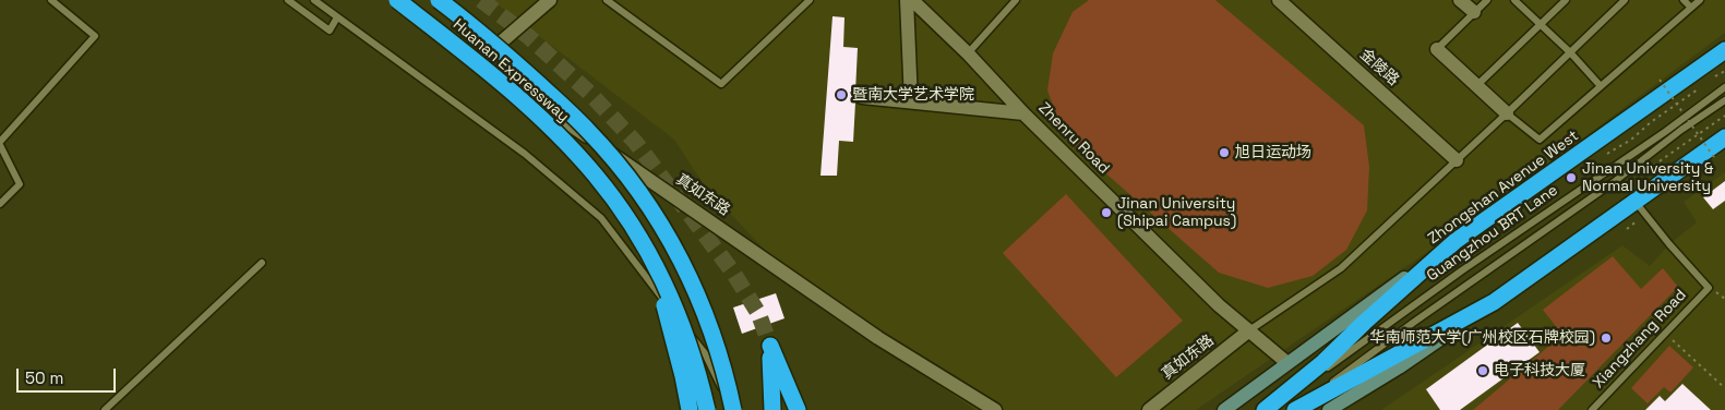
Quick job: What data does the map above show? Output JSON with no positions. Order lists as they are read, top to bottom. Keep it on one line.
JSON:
{"streets":{"highway":["Huanan Expressway","Zhongshan Avenue West"],"street":["金陵路","Zhenru Road","真如东路"],"lane":["Guangzhou BRT Lane","Xiangzhang Road"]},"crossings":[["Huanan Expressway","真如东路"],["Zhenru Road","真如东路"],["Zhongshan Avenue West","Guangzhou BRT Lane"]],"places":["暨南大学艺术学院","旭日运动场","Jinan University & Normal University","Jinan University (Shipai Campus)","华南师范大学(广州校区石牌校园)","电子科技大厦"],"scale_bar":"50 m"}
